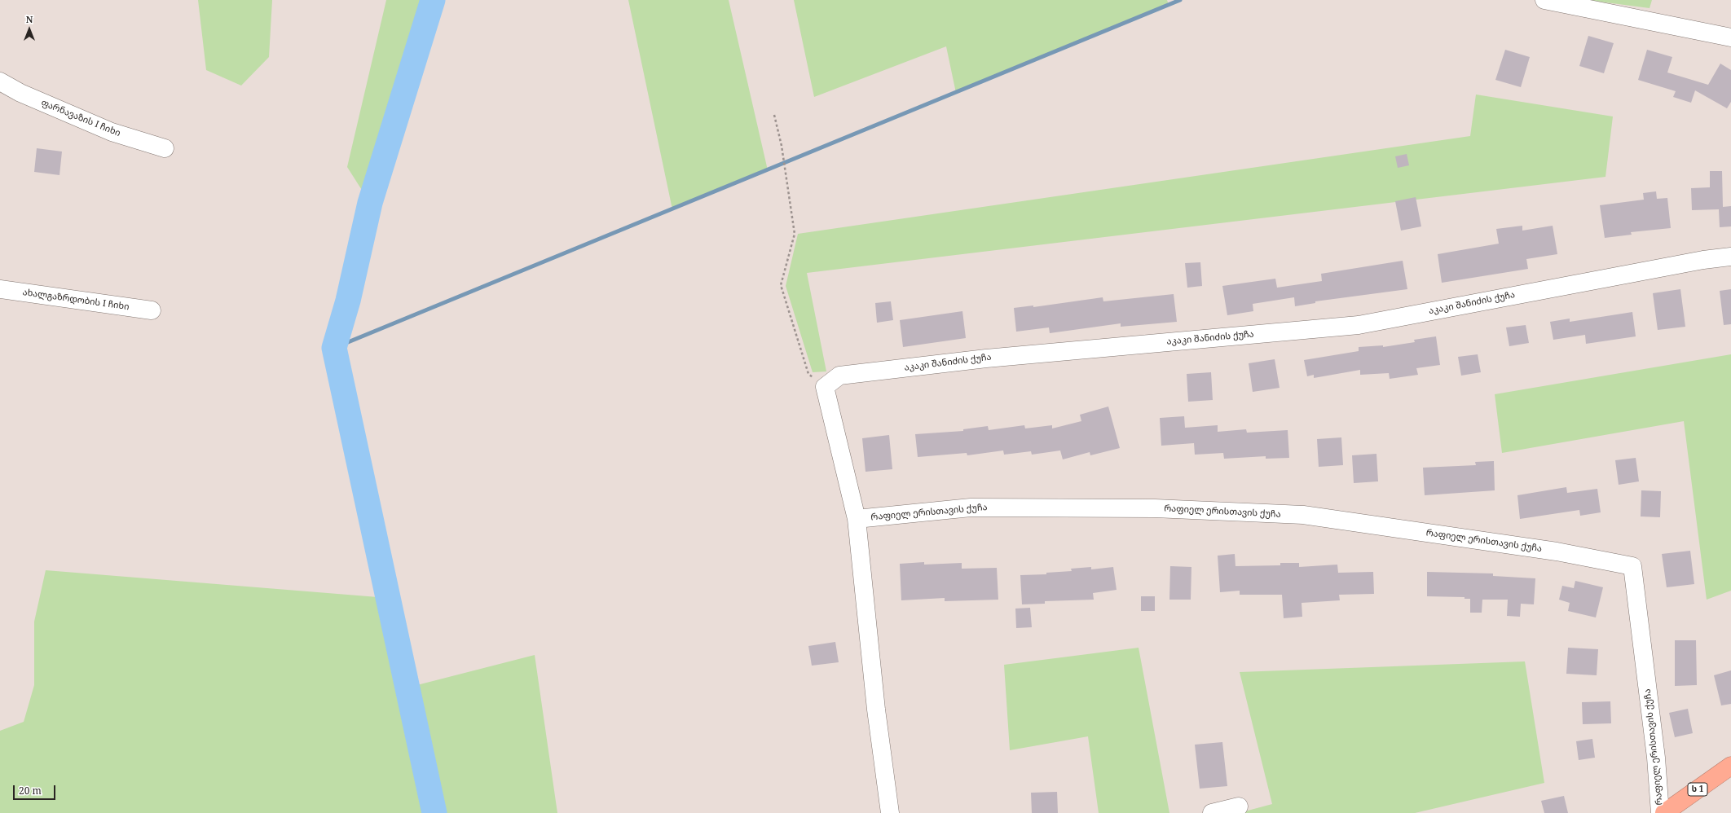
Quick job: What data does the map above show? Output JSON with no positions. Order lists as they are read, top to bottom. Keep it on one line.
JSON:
{"streets":{"highway":["ს 1"],"street":["ფარნავაზის I ჩიხი","ახალგაზრდობის I ჩიხი","აკაკი შანიძის ქუჩა","რაფიელ ერისთავის ქუჩა"]},"scale_bar":"20 m","north":"top"}
